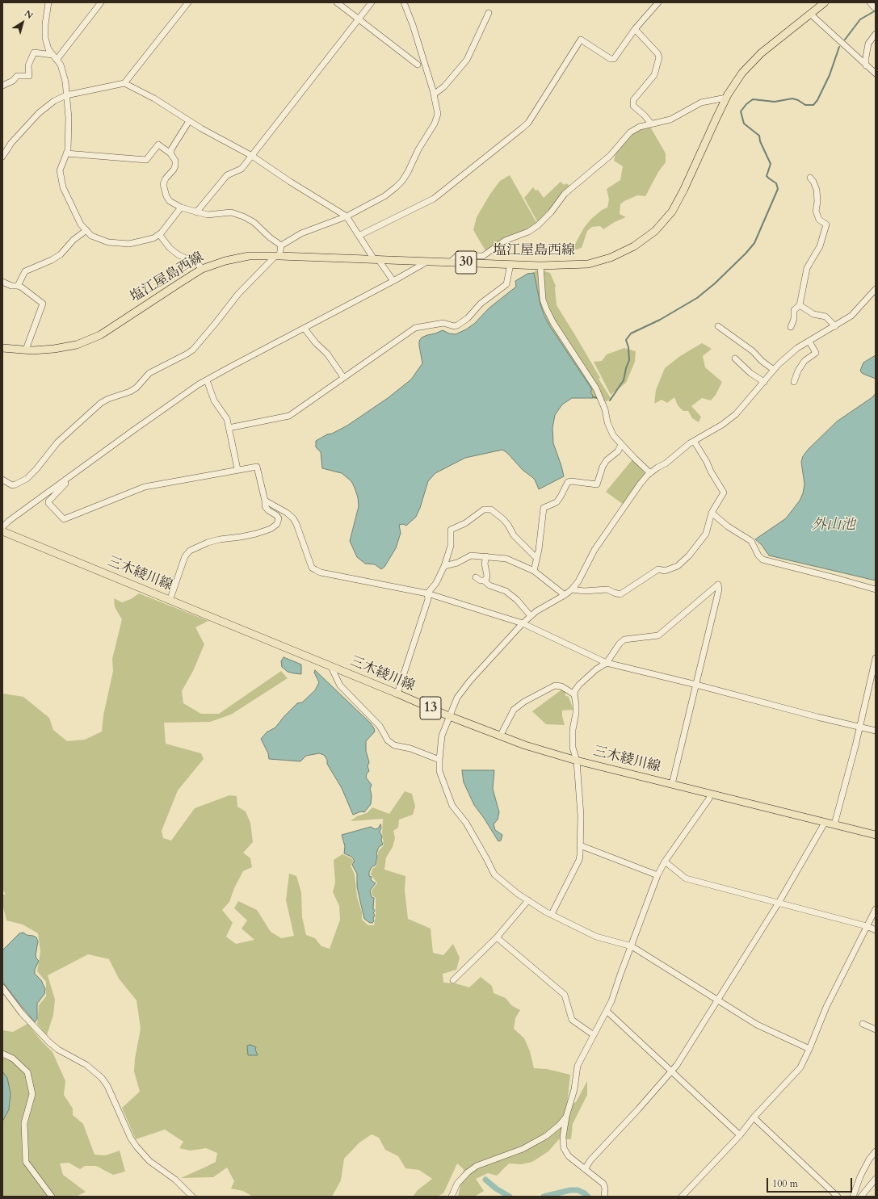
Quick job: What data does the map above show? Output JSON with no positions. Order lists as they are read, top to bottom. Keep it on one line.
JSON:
{"streets":{"main road":["塩江屋島西線","30","三木綾川線","13"]},"water":["外山池"],"scale_bar":"100 m","north":"top right"}
